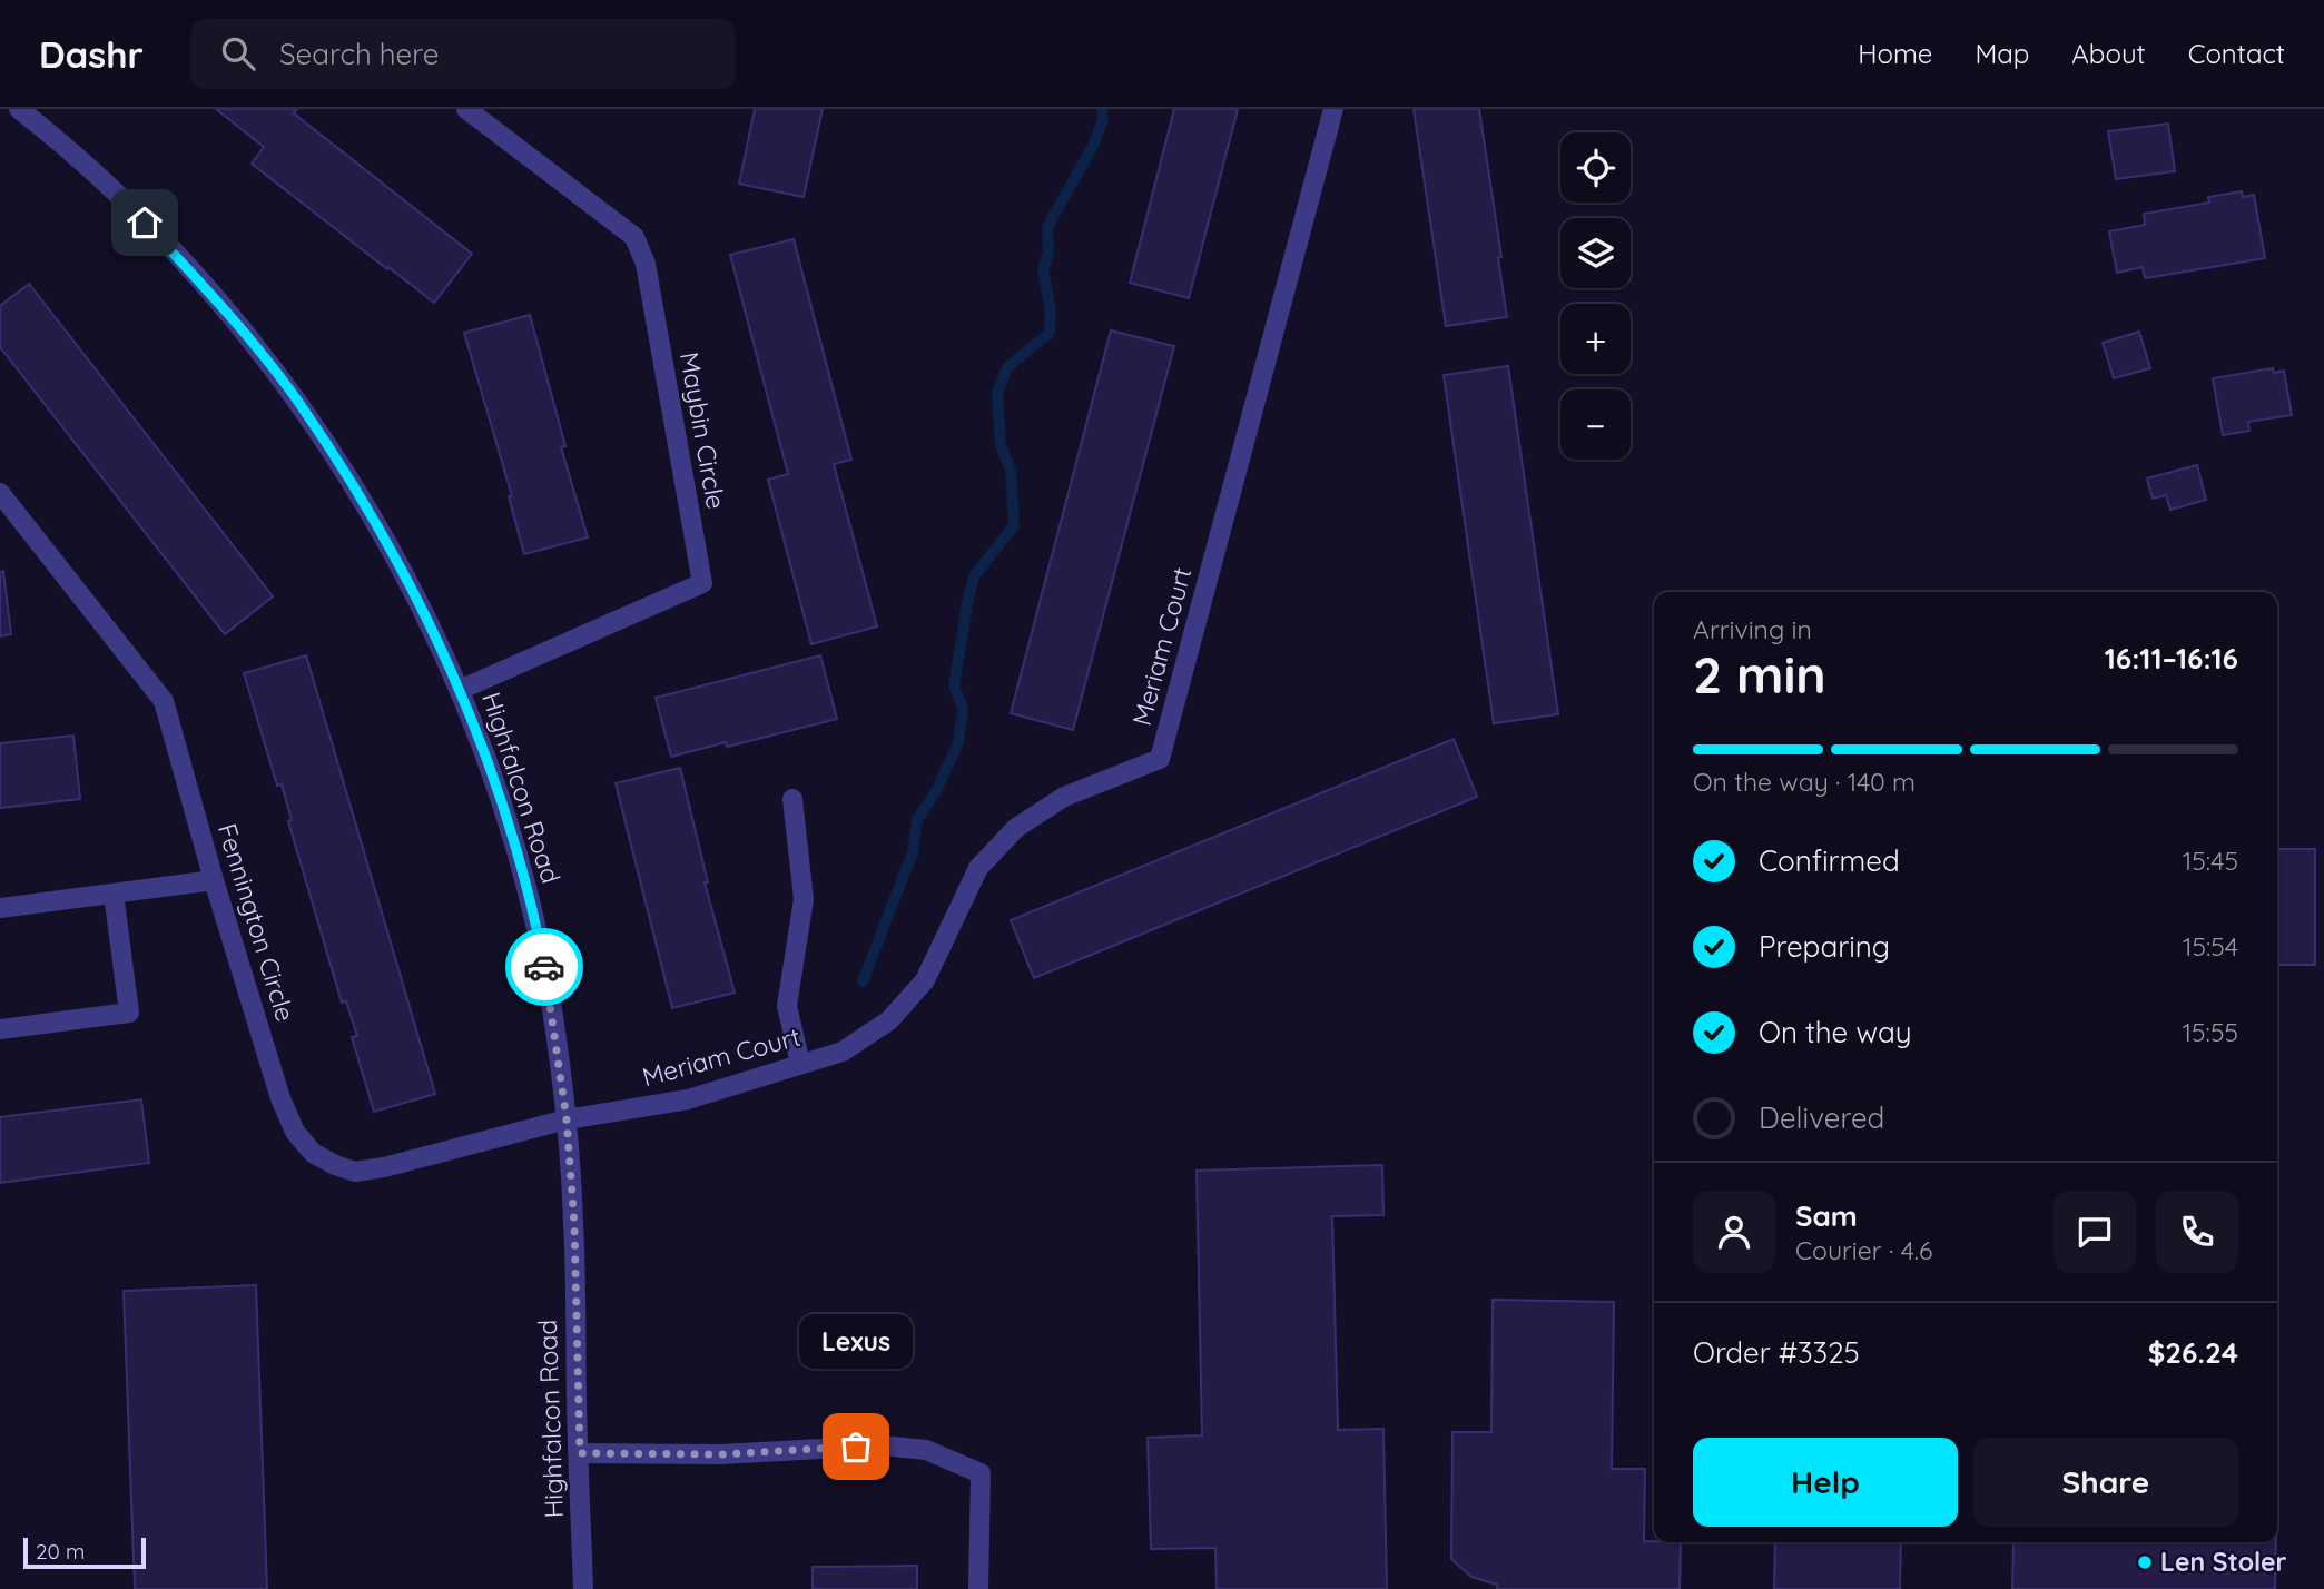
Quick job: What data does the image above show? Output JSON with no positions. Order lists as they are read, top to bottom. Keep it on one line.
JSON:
{"streets":{"street":["Maybin Circle","Meriam Court","Highfalcon Road","Fennington Circle"]},"crossings":[["Maybin Circle","Highfalcon Road"],["Meriam Court","Highfalcon Road"],["Meriam Court","Fennington Circle"],["Highfalcon Road","Fennington Circle"]],"places":["Lexus","Len Stoler"],"scale_bar":"20 m","page":{"header":"Dashr","search":"Search here","nav":["Home","Map","About","Contact"],"map_buttons":["+","−"],"heading":["2 min","Arriving in","16:11–16:16"],"panel":["Sam","Courier · 4.6","Order #3325","$26.24"],"bar":"On the way · 140 m","list":[["Confirmed","15:45"],["Preparing","15:54"],["On the way","15:55"],"Delivered"],"bubble":"Lexus","buttons":["Help","Share"],"scale":"20 m"}}
